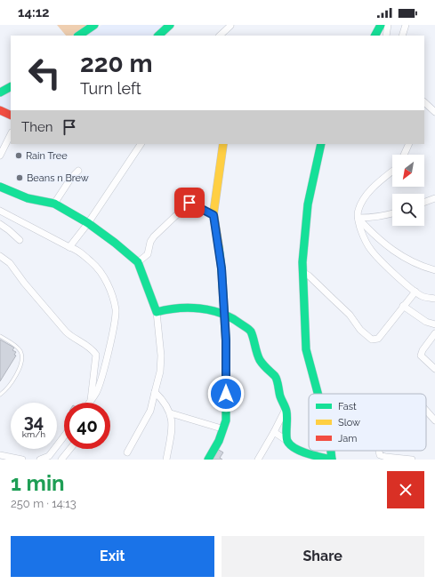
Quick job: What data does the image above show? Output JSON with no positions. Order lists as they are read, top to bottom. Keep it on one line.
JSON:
{"places":["Rain Tree","Beans n Brew"],"legend":["Fast","Slow","Jam"],"north":"bottom left","page":{"status":"14:12","turn":["220 m","Turn left"],"then":"Then","speed":"34 km/h","limit":"40","heading":["1 min","250 m · 14:13"],"buttons":["Exit","Share"]}}
